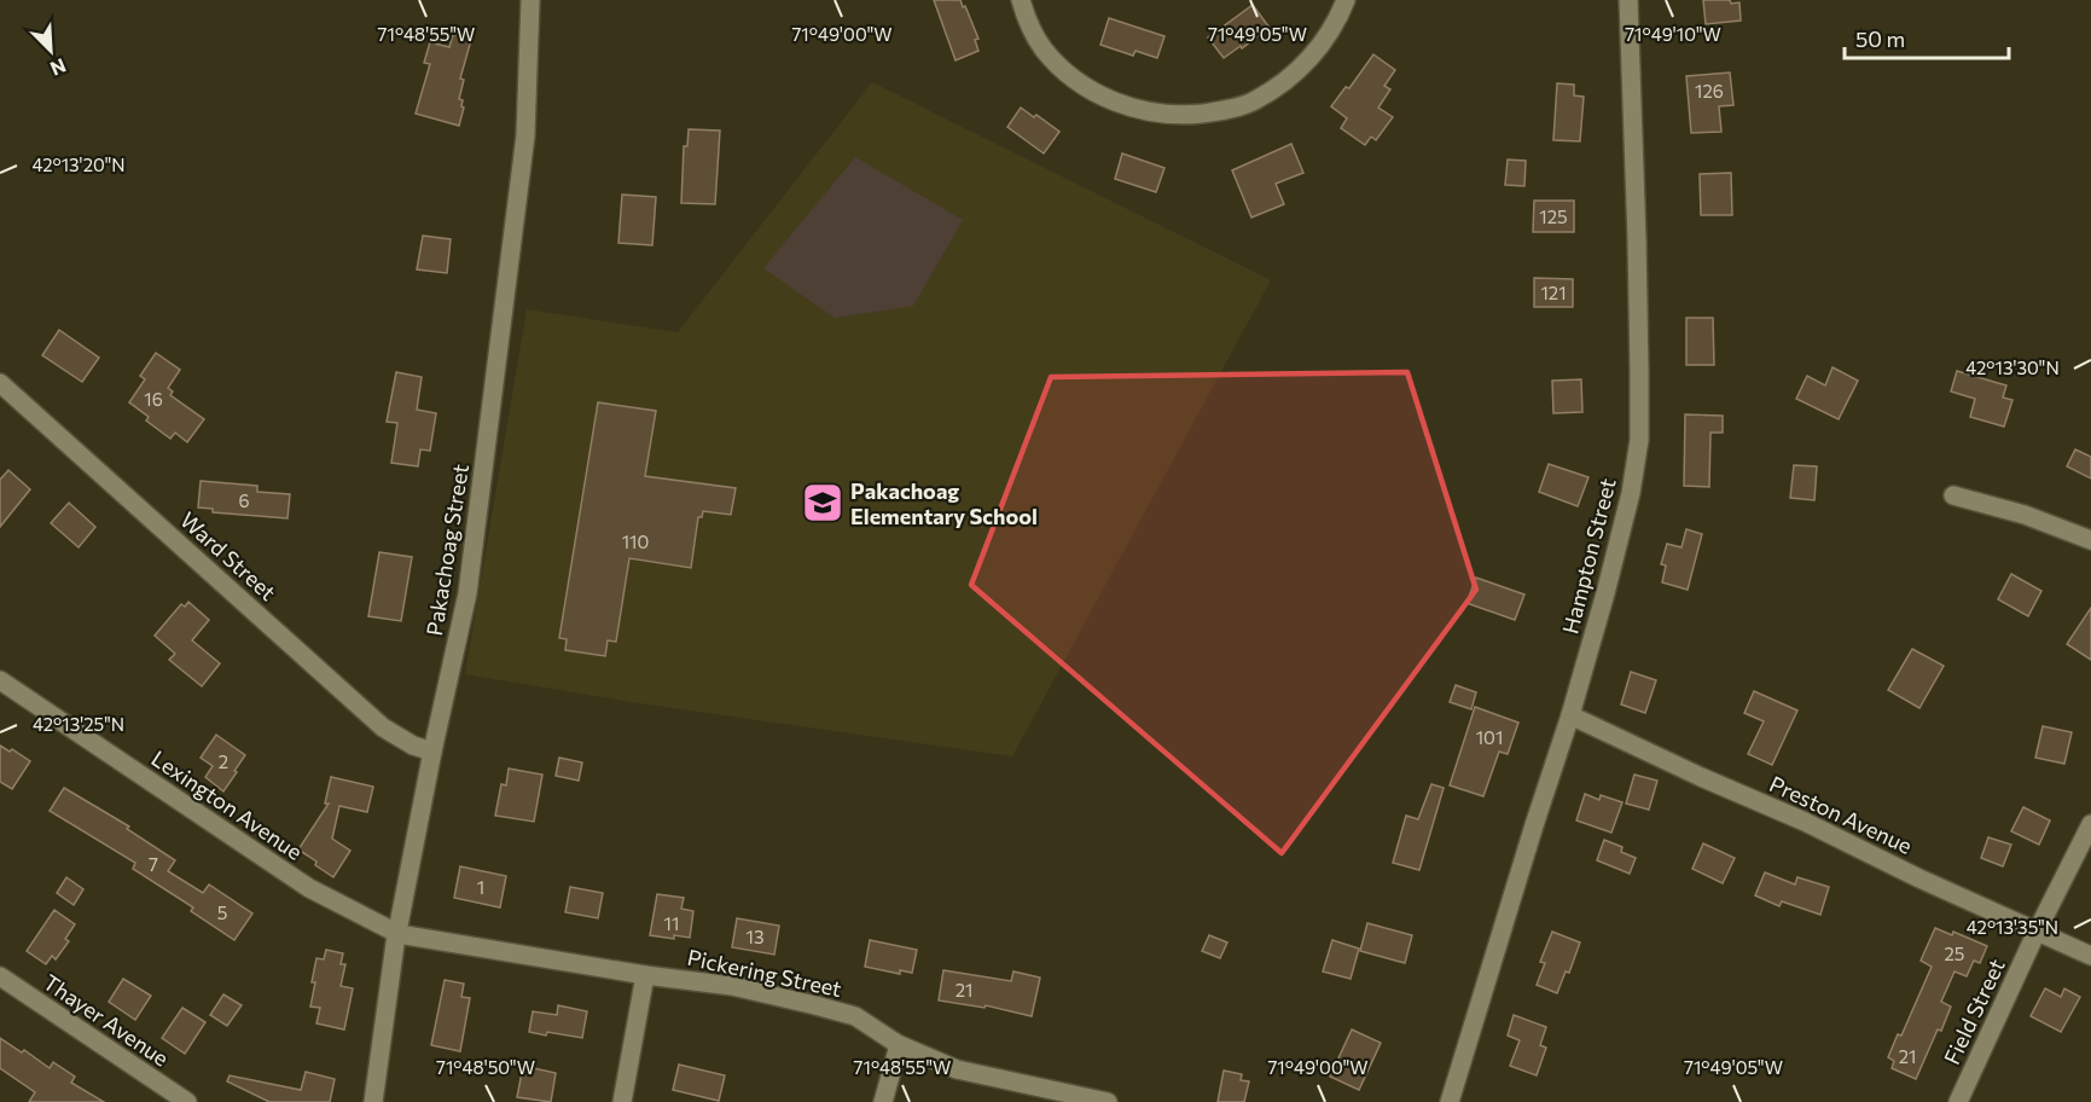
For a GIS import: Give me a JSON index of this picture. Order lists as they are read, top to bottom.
{
  "streets": {
    "street": [
      "Pakachoag Street",
      "Ward Street",
      "Hampton Street",
      "Lexington Avenue",
      "Preston Avenue",
      "Pickering Street",
      "Field Street",
      "Thayer Avenue"
    ]
  },
  "crossings": [
    ["Pakachoag Street", "Ward Street"],
    ["Pakachoag Street", "Lexington Avenue"],
    ["Pakachoag Street", "Pickering Street"],
    ["Hampton Street", "Preston Avenue"],
    ["Lexington Avenue", "Pickering Street"],
    ["Preston Avenue", "Field Street"]
  ],
  "places": {
    "school or university": ["Pakachoag Elementary School"]
  },
  "house_numbers": [
    "126",
    "125",
    "121",
    "16",
    "6",
    "110",
    "101",
    "2",
    "7",
    "1",
    "5",
    "11",
    "13",
    "25",
    "21",
    "21"
  ],
  "scale_bar": "50 m",
  "north": "bottom right",
  "coordinates": [
    "71°48'55\"W",
    "71°49'00\"W",
    "71°49'05\"W",
    "71°49'10\"W",
    "42°13'20\"N",
    "42°13'30\"N",
    "42°13'25\"N",
    "42°13'35\"N",
    "71°48'50\"W"
  ]
}
